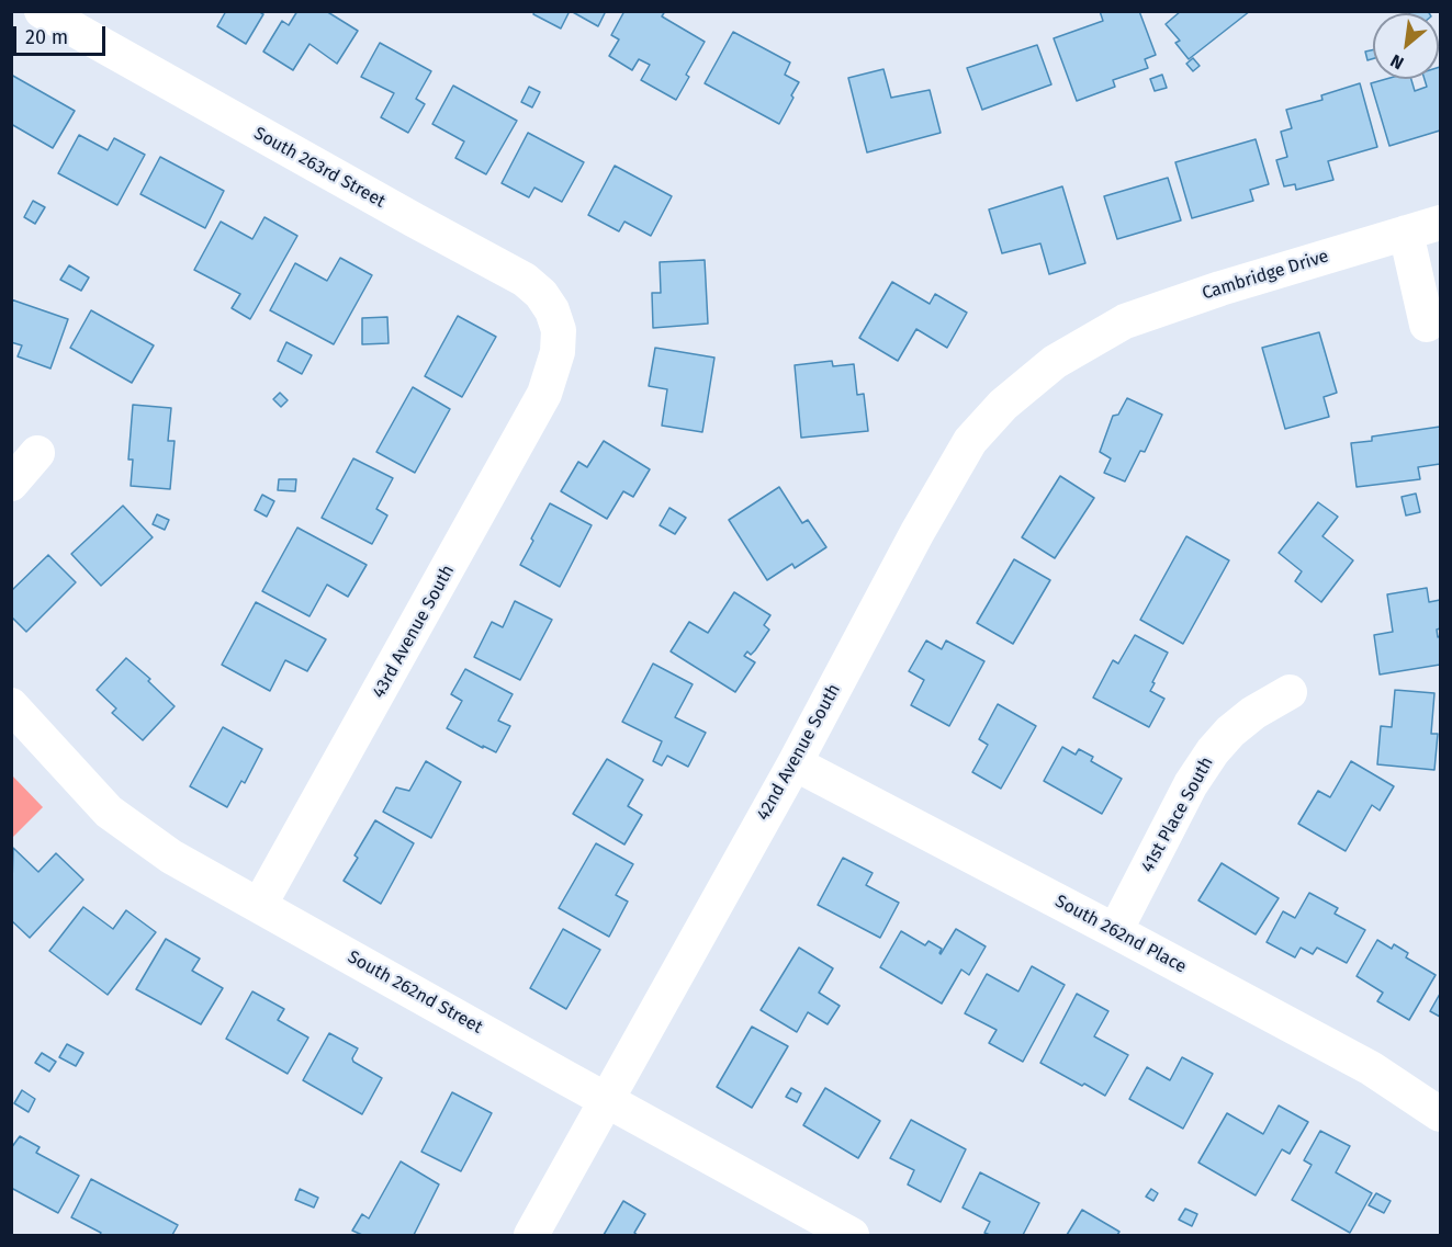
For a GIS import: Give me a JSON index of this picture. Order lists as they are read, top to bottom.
{
  "streets": {
    "street": [
      "South 263rd Street",
      "Cambridge Drive",
      "43rd Avenue South",
      "42nd Avenue South",
      "41st Place South",
      "South 262nd Place",
      "South 262nd Street"
    ]
  },
  "crossings": [
    ["South 263rd Street", "43rd Avenue South"],
    ["Cambridge Drive", "42nd Avenue South"],
    ["43rd Avenue South", "South 262nd Street"],
    ["42nd Avenue South", "South 262nd Place"],
    ["42nd Avenue South", "South 262nd Street"],
    ["41st Place South", "South 262nd Place"]
  ],
  "scale_bar": "20 m",
  "north": "bottom left"
}
